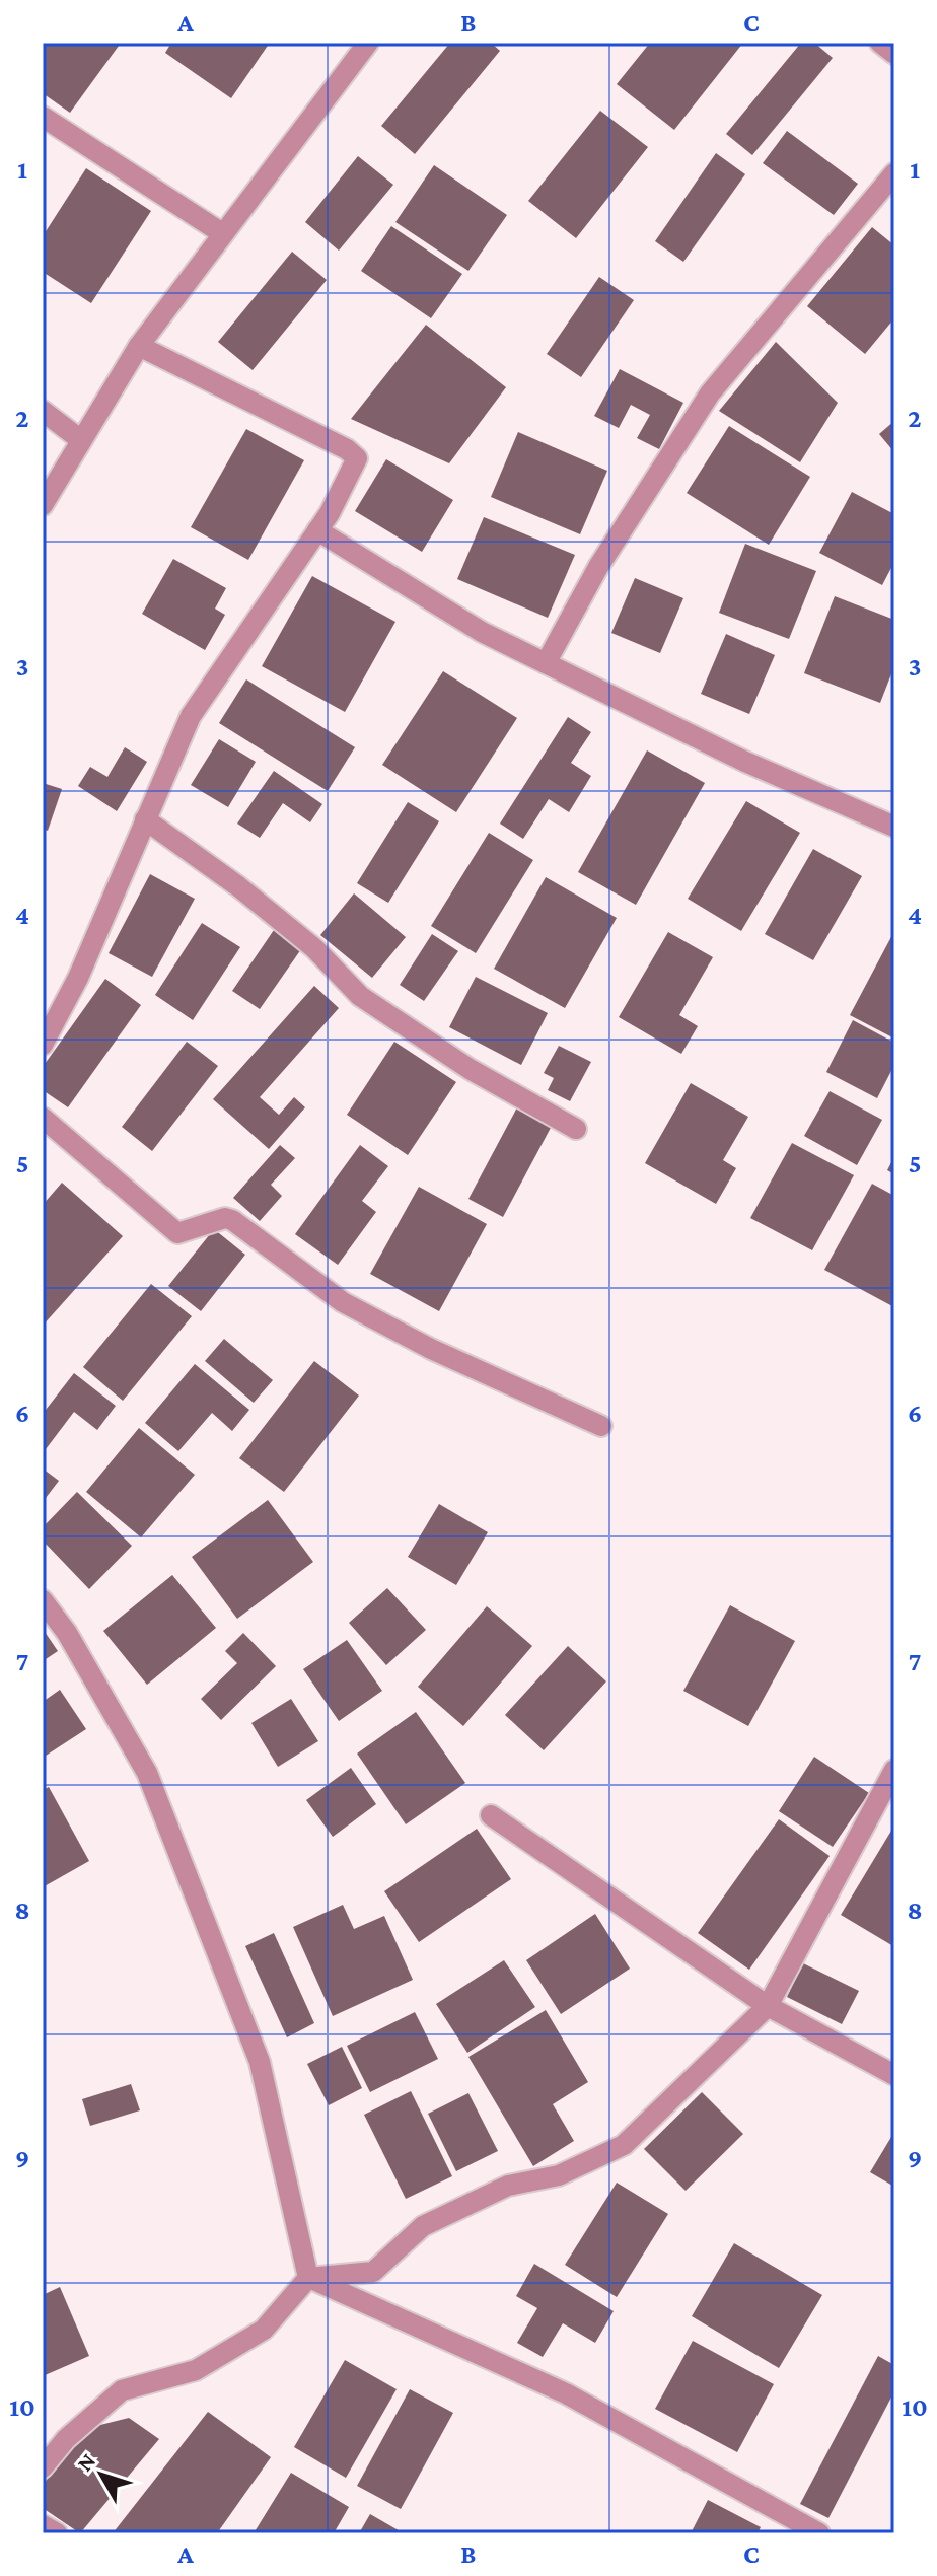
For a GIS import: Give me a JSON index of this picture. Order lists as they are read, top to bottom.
{
  "north": "top left",
  "grid": {
    "columns": ["A", "B", "C"],
    "rows": [
      "1",
      "2",
      "3",
      "4",
      "5",
      "6",
      "7",
      "8",
      "9",
      "10"
    ]
  }
}
